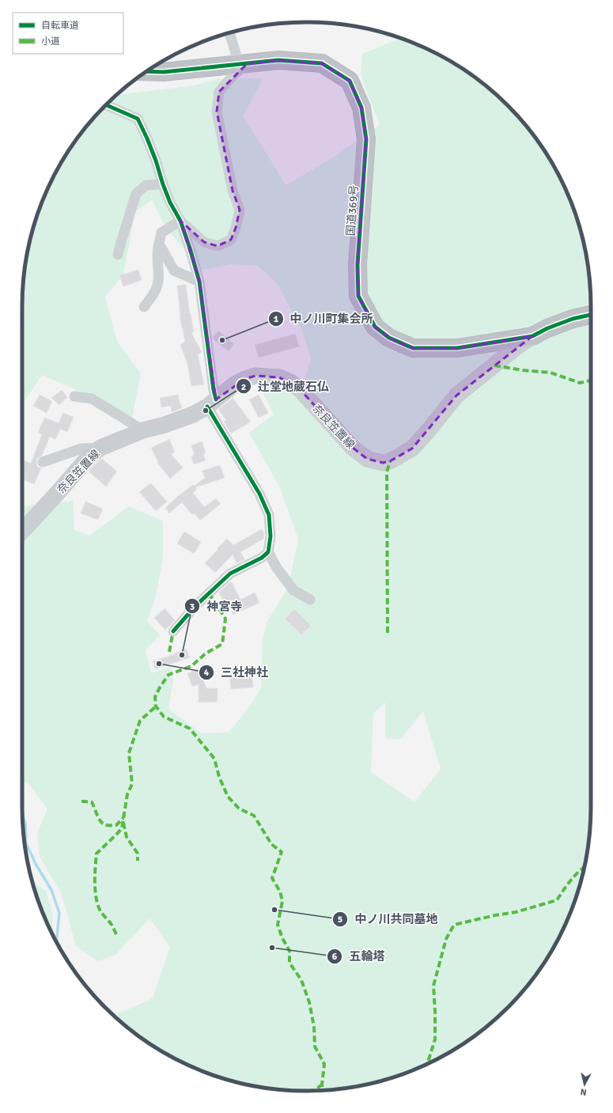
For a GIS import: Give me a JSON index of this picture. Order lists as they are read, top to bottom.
{
  "streets": {
    "highway": ["国道369号"],
    "main road": ["奈良笠置線"]
  },
  "crossings": [
    ["国道369号", "奈良笠置線"]
  ],
  "places": [
    "中ノ川町集会所",
    "辻堂地蔵石仏",
    "神宮寺",
    "三社神社",
    "中ノ川共同墓地",
    "五輪塔"
  ],
  "legend": ["自転車道", "小道"],
  "north": "bottom"
}
